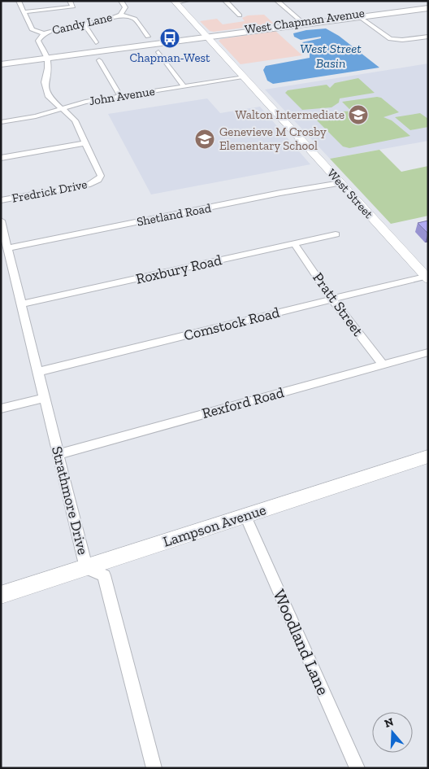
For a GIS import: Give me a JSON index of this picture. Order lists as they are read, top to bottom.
{
  "streets": {
    "main road": ["West Chapman Avenue", "West Street", "Lampson Avenue"],
    "street": [
      "Candy Lane",
      "John Avenue",
      "Fredrick Drive",
      "Shetland Road",
      "Roxbury Road",
      "Pratt Street",
      "Comstock Road",
      "Rexford Road",
      "Strathmore Drive",
      "Woodland Lane"
    ]
  },
  "crossings": [
    ["West Chapman Avenue", "West Street"],
    ["John Avenue", "West Street"],
    ["West Street", "Shetland Road"],
    ["West Street", "Comstock Road"],
    ["Shetland Road", "Strathmore Drive"],
    ["Roxbury Road", "Pratt Street"],
    ["Roxbury Road", "Strathmore Drive"],
    ["Pratt Street", "Comstock Road"],
    ["Pratt Street", "Rexford Road"],
    ["Comstock Road", "Strathmore Drive"],
    ["Rexford Road", "Strathmore Drive"],
    ["Strathmore Drive", "Lampson Avenue"],
    ["Lampson Avenue", "Woodland Lane"]
  ],
  "water": ["West Street Basin"],
  "places": {
    "bus stop": ["Chapman-West"],
    "school or university": ["Walton Intermediate", "Genevieve M Crosby Elementary School"]
  },
  "north": "top"
}
